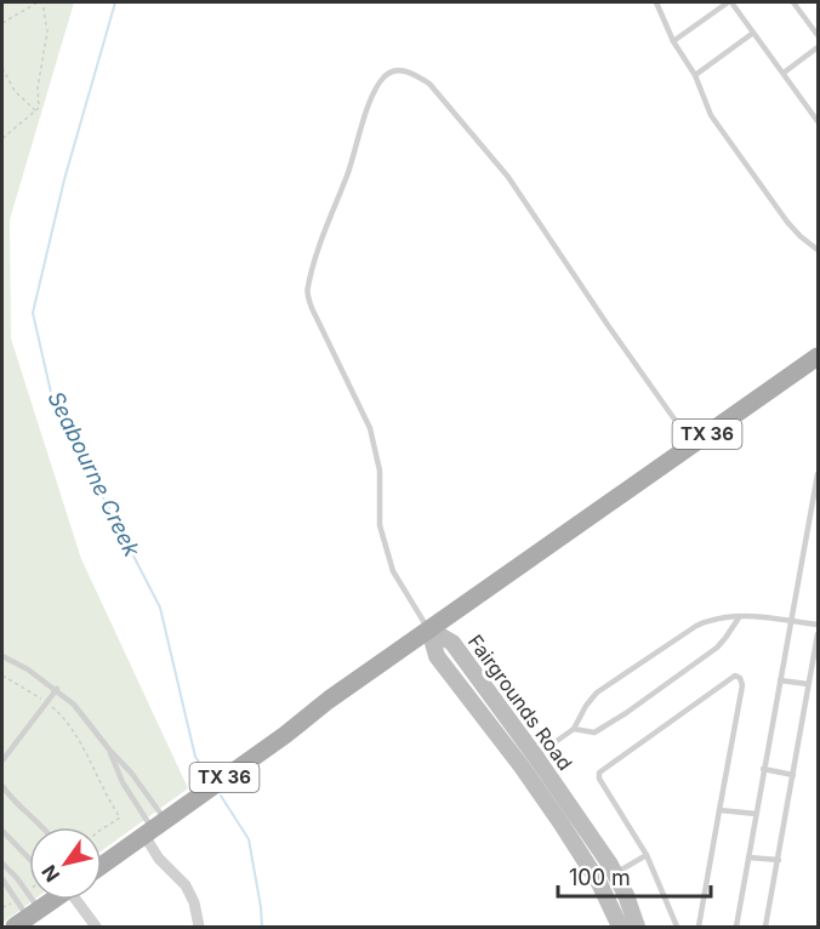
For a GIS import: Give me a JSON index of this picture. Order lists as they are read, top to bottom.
{
  "streets": {
    "main road": ["TX 36"],
    "street": ["Fairgrounds Road"]
  },
  "crossings": [
    ["TX 36", "Fairgrounds Road"]
  ],
  "water": ["Seabourne Creek"],
  "scale_bar": "100 m",
  "north": "bottom left"
}
